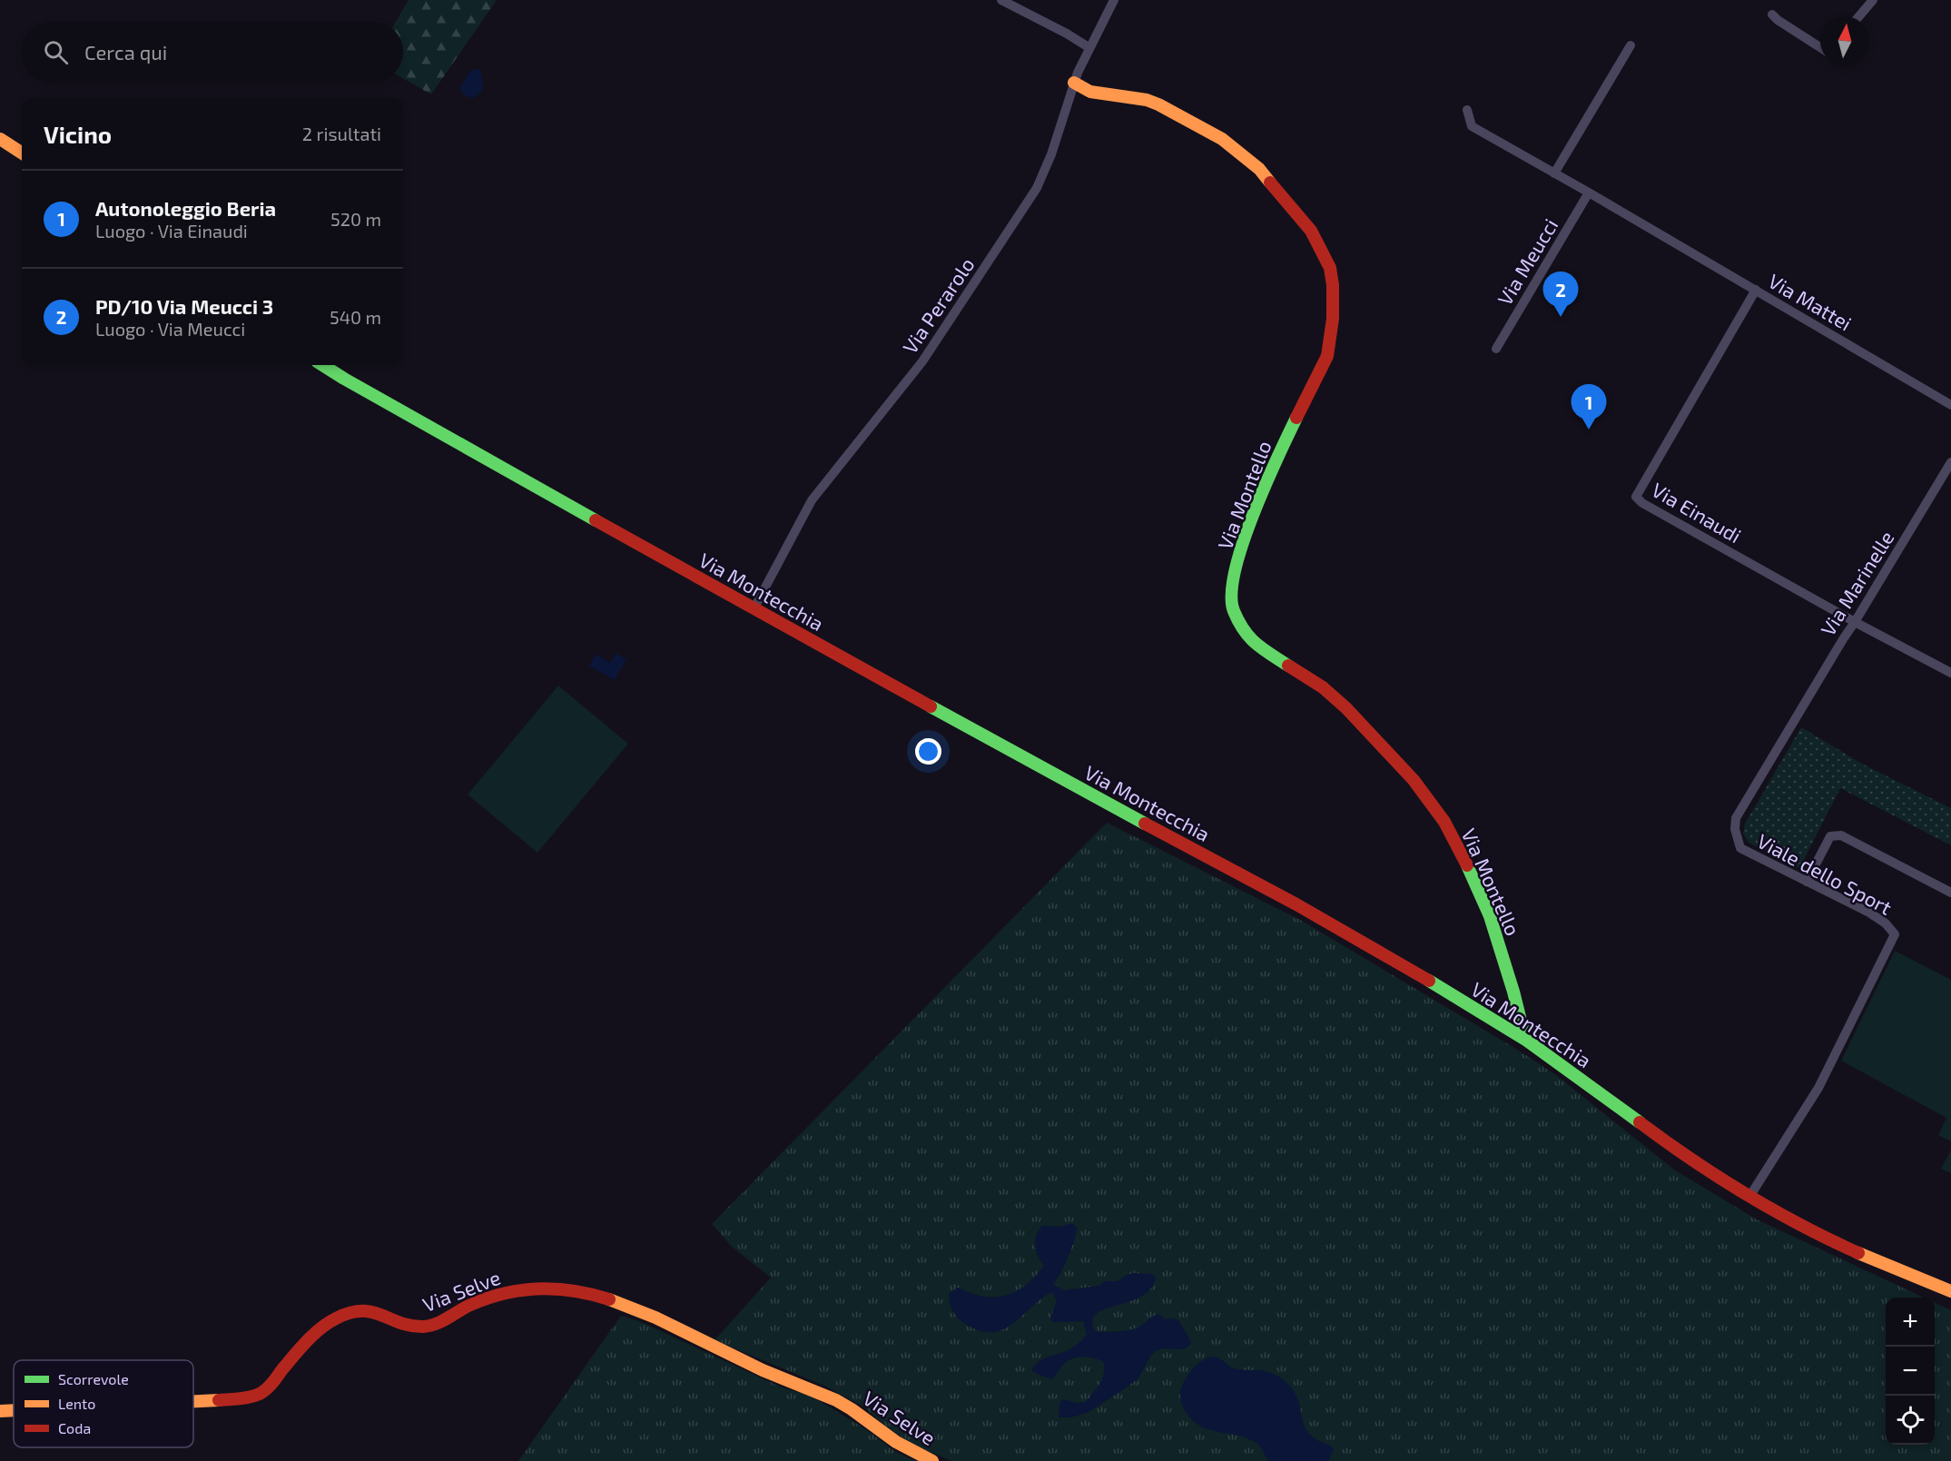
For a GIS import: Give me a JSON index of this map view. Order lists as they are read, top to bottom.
{
  "streets": {
    "street": [
      "Via Meucci",
      "Via Mattei",
      "Via Perarolo",
      "Via Montello",
      "Via Einaudi",
      "Via Marinelle",
      "Via Montecchia",
      "Viale dello Sport",
      "Via Selve"
    ]
  },
  "crossings": [
    ["Via Meucci", "Via Mattei"],
    ["Via Mattei", "Via Einaudi"],
    ["Via Perarolo", "Via Montello"],
    ["Via Perarolo", "Via Montecchia"],
    ["Via Montello", "Via Montecchia"],
    ["Via Einaudi", "Via Marinelle"],
    ["Via Marinelle", "Viale dello Sport"],
    ["Via Montecchia", "Viale dello Sport"]
  ],
  "legend": ["Scorrevole", "Lento", "Coda"],
  "north": "top",
  "page": {
    "search": "Cerca qui",
    "heading": ["Vicino", "2 risultati"],
    "list": [
      {
        "mark": "1",
        "name": "Autonoleggio Beria",
        "note": "Luogo · Via Einaudi",
        "value": "520 m"
      },
      {
        "mark": "2",
        "name": "PD/10 Via Meucci 3",
        "note": "Luogo · Via Meucci",
        "value": "540 m"
      }
    ],
    "pins": ["2", "1"],
    "map_buttons": ["+", "−"]
  }
}
